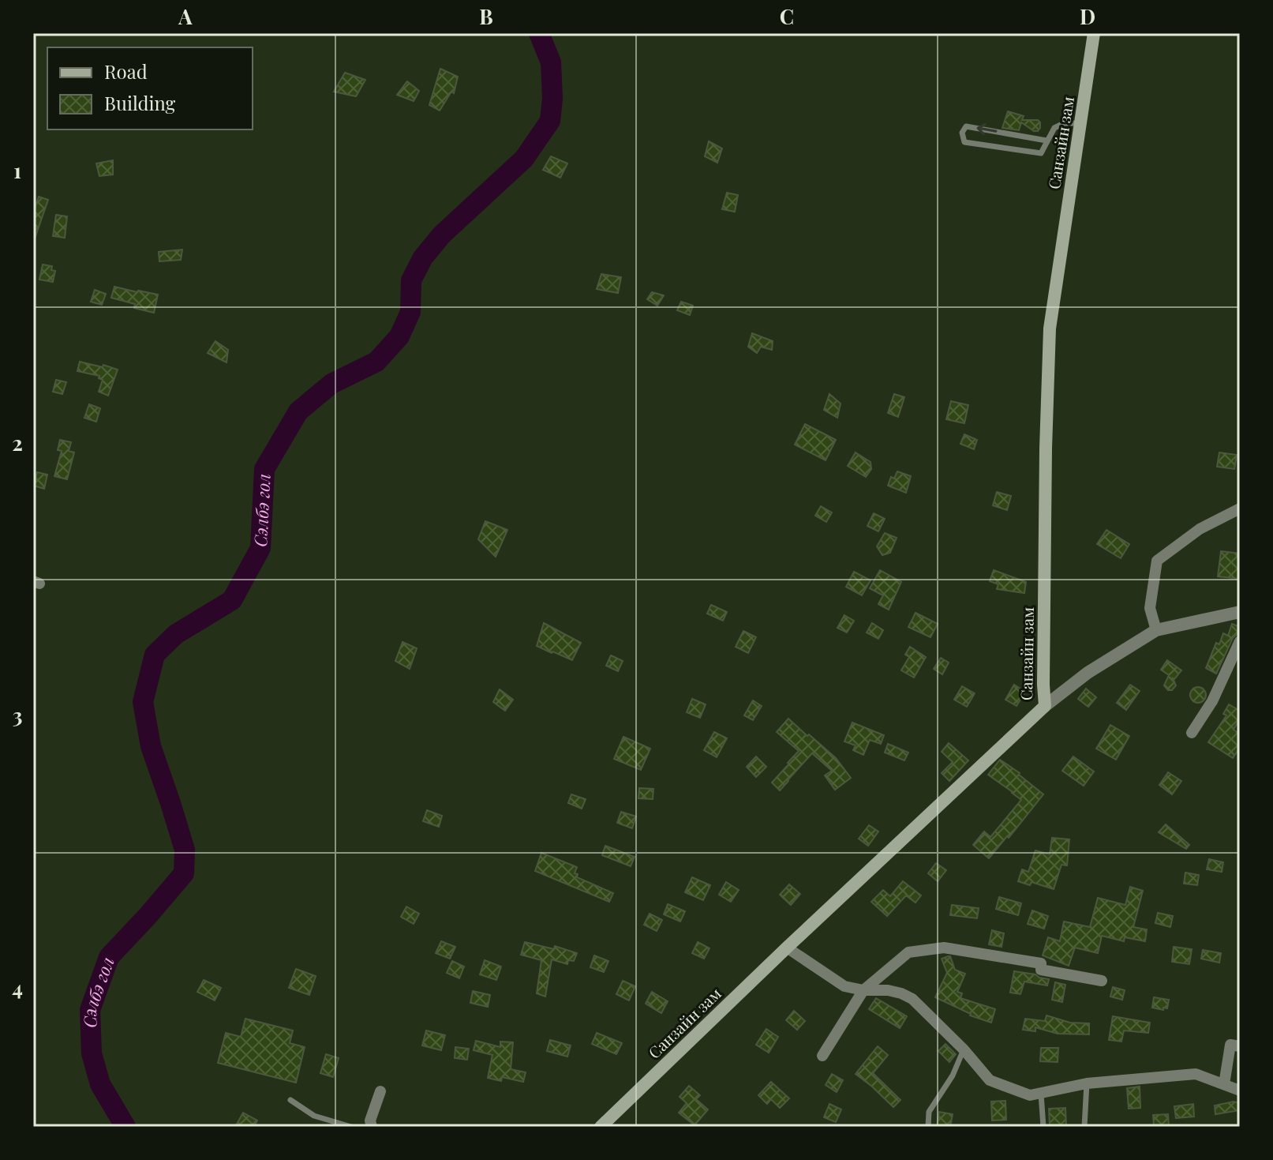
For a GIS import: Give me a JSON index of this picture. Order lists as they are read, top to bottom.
{
  "streets": {
    "main road": ["Санзайн зам"]
  },
  "water": ["Сэлбэ гол"],
  "legend": ["Road", "Building"],
  "grid": {
    "columns": [
      "A",
      "B",
      "C",
      "D"
    ],
    "rows": [
      "1",
      "2",
      "3",
      "4"
    ]
  }
}
